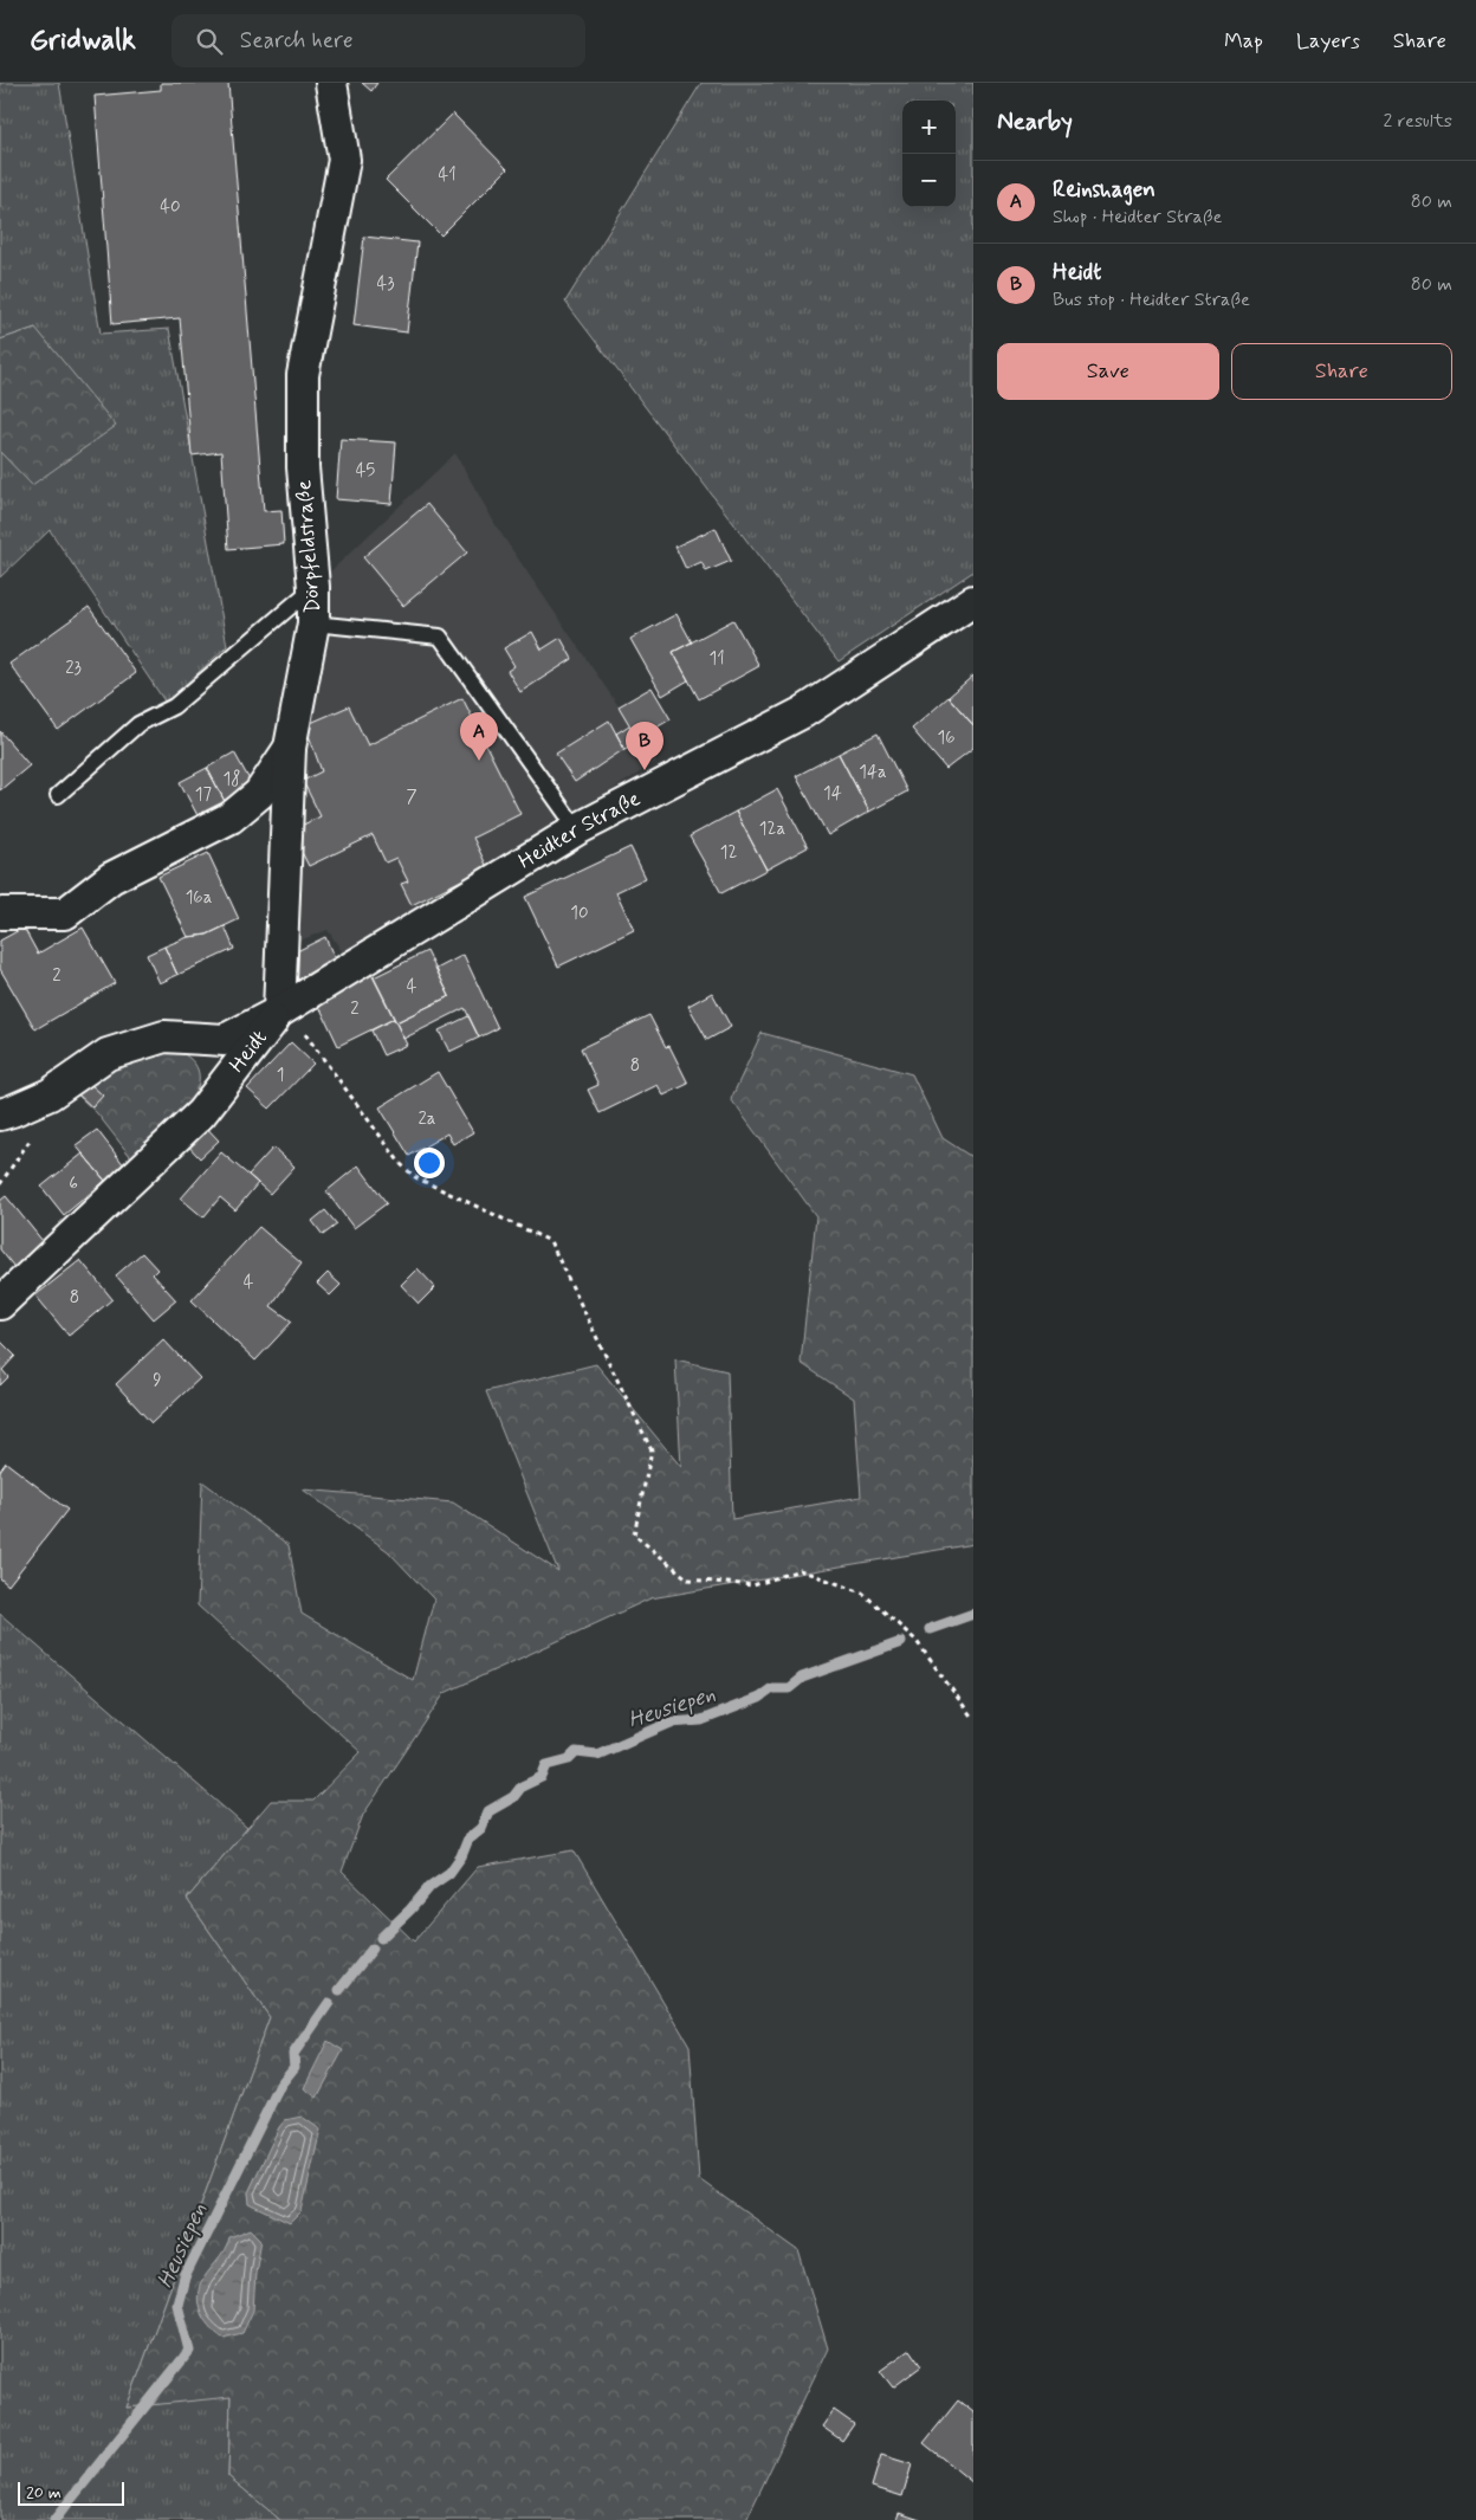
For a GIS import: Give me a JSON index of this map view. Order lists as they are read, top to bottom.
{
  "streets": {
    "street": ["Dörpfeldstraße", "Heidter Straße", "Heidt"]
  },
  "crossings": [
    ["Dörpfeldstraße", "Heidter Straße"],
    ["Dörpfeldstraße", "Heidt"],
    ["Heidter Straße", "Heidt"]
  ],
  "water": ["Heusiepen"],
  "house_numbers": [
    "41",
    "40",
    "43",
    "45",
    "11",
    "23",
    "16",
    "14a",
    "18",
    "14",
    "17",
    "7",
    "12a",
    "12",
    "16a",
    "10",
    "2",
    "4",
    "2",
    "8",
    "1",
    "2a",
    "6",
    "4",
    "8",
    "9"
  ],
  "scale_bar": "20 m",
  "page": {
    "header": "Gridwalk",
    "search": "Search here",
    "nav": ["Map", "Layers", "Share"],
    "heading": ["Nearby", "2 results"],
    "map_buttons": ["+", "−"],
    "list": [
      {
        "mark": "A",
        "name": "Reinshagen",
        "note": "Shop · Heidter Straße",
        "value": "80 m"
      },
      {
        "mark": "B",
        "name": "Heidt",
        "note": "Bus stop · Heidter Straße",
        "value": "80 m"
      }
    ],
    "buttons": ["Save", "Share"],
    "pins": ["A", "B"],
    "scale": "20 m"
  }
}
